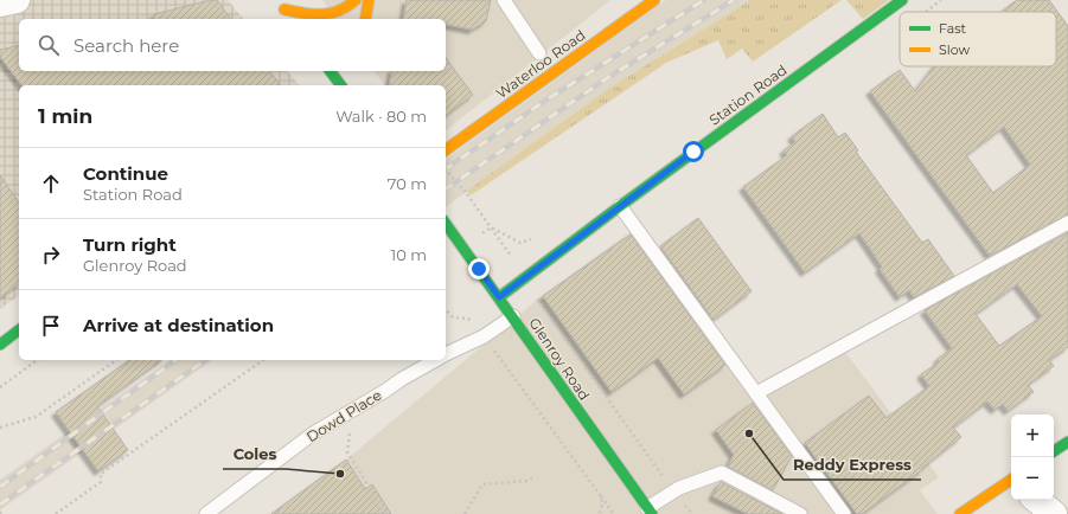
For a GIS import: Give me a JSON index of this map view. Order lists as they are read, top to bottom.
{
  "streets": {
    "street": ["Waterloo Road", "Station Road", "Glenroy Road"],
    "lane": ["Dowd Place"]
  },
  "crossings": [
    ["Station Road", "Glenroy Road"]
  ],
  "places": ["Reddy Express", "Coles"],
  "legend": ["Fast", "Slow"],
  "page": {
    "search": "Search here",
    "heading": ["1 min", "Walk · 80 m"],
    "list": [
      ["Continue", "Station Road", "70 m"],
      ["Turn right", "Glenroy Road", "10 m"],
      "Arrive at destination"
    ],
    "map_buttons": ["+", "−"]
  }
}
